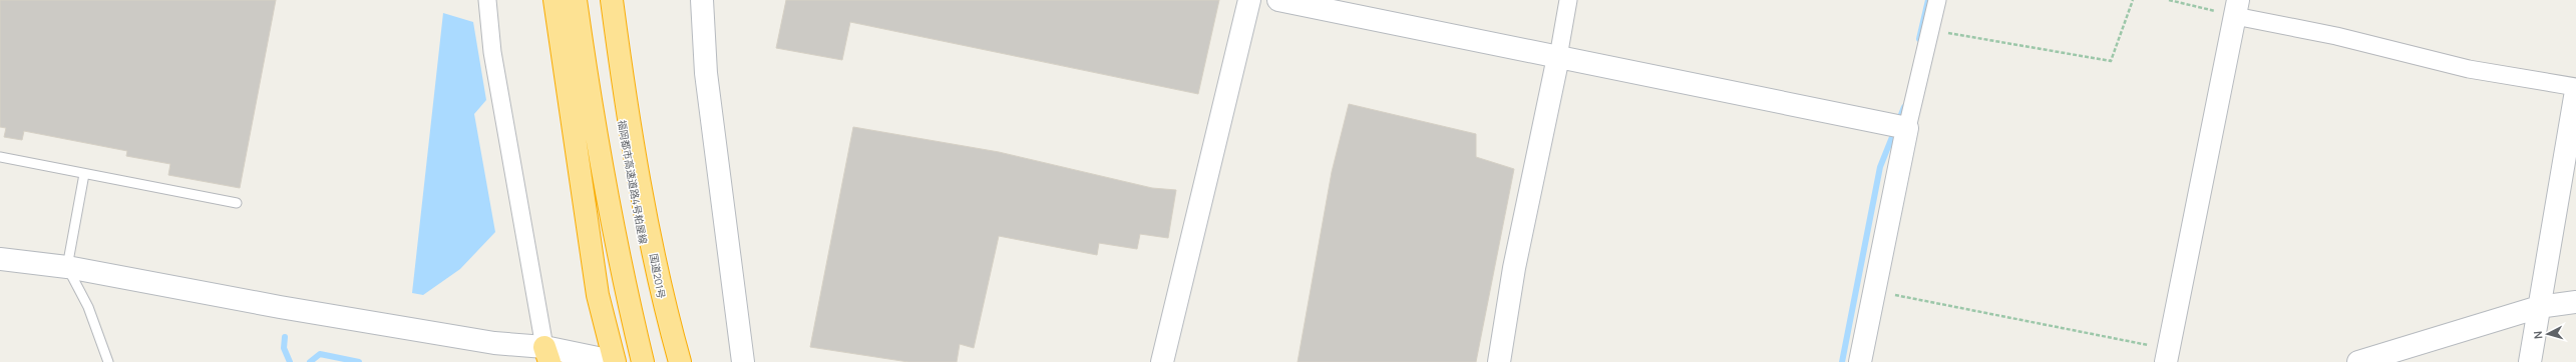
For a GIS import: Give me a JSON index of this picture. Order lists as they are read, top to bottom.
{
  "streets": {
    "highway": ["福岡都市高速道路4号粕屋線", "国道201号"]
  },
  "north": "left"
}
